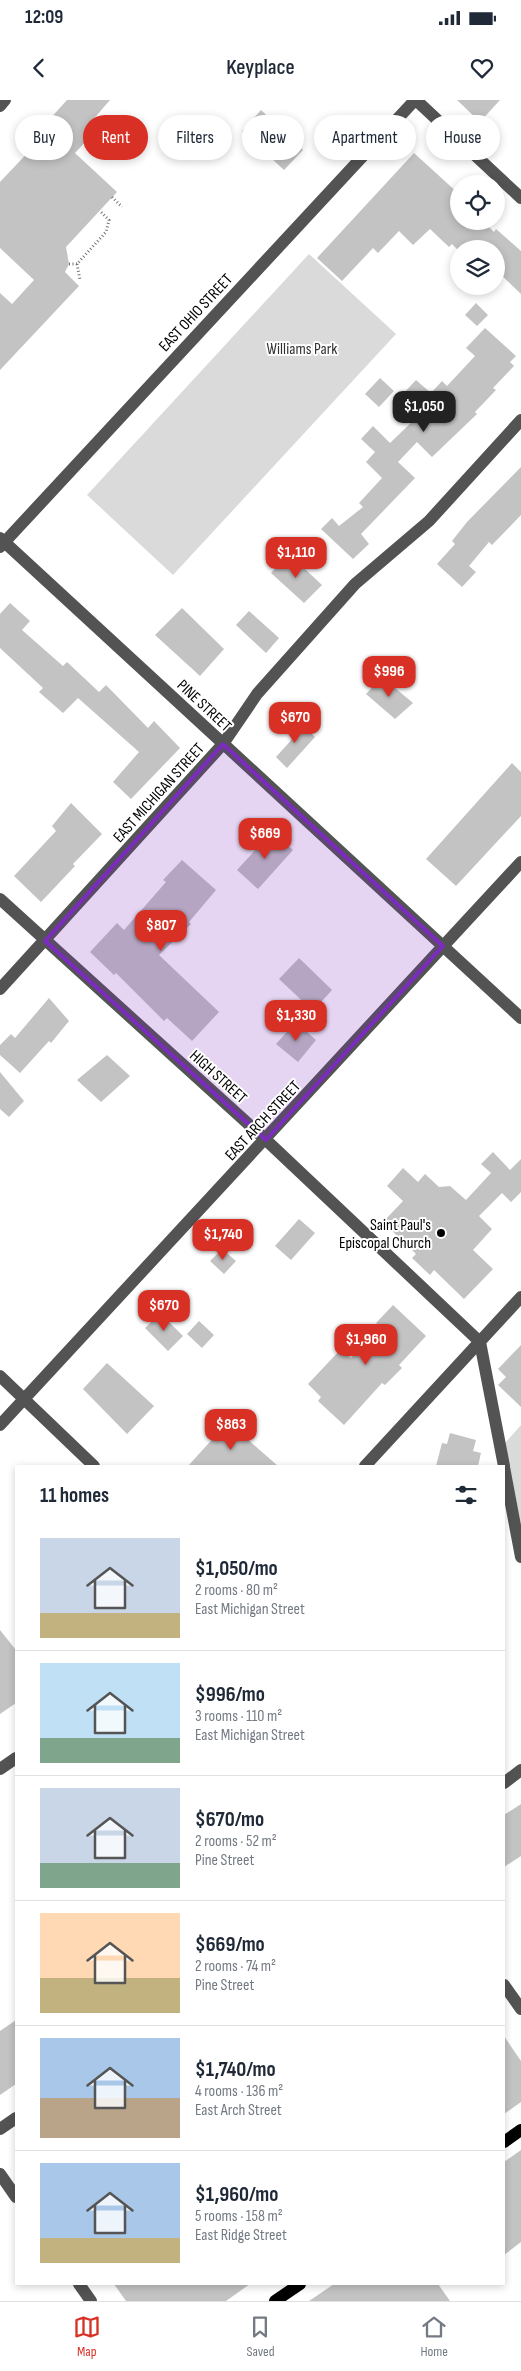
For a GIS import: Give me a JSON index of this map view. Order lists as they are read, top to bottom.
{
  "streets": {
    "street": [
      "EAST OHIO STREET",
      "PINE STREET",
      "EAST MICHIGAN STREET",
      "HIGH STREET",
      "EAST ARCH STREET"
    ]
  },
  "crossings": [
    ["EAST OHIO STREET", "PINE STREET"],
    ["PINE STREET", "EAST MICHIGAN STREET"],
    ["PINE STREET", "EAST ARCH STREET"],
    ["EAST MICHIGAN STREET", "HIGH STREET"],
    ["HIGH STREET", "EAST ARCH STREET"]
  ],
  "parks": ["Williams Park"],
  "places": ["Saint Paul's Episcopal Church"],
  "page": {
    "status": "12:09",
    "header": "Keyplace",
    "chip": [
      "Buy",
      "Rent",
      "Filters",
      "New",
      "Apartment",
      "House"
    ],
    "price": [
      "$1,050",
      "$1,110",
      "$996",
      "$670",
      "$669",
      "$807",
      "$1,330",
      "$1,740",
      "$670",
      "$1,960",
      "$863"
    ],
    "heading": "11 homes",
    "list": [
      {
        "name": "$1,050/mo",
        "note": "2 rooms · 80 m² · East Michigan Street"
      },
      {
        "name": "$996/mo",
        "note": "3 rooms · 110 m² · East Michigan Street"
      },
      {
        "name": "$670/mo",
        "note": "2 rooms · 52 m² · Pine Street"
      },
      {
        "name": "$669/mo",
        "note": "2 rooms · 74 m² · Pine Street"
      },
      {
        "name": "$1,740/mo",
        "note": "4 rooms · 136 m² · East Arch Street"
      },
      {
        "name": "$1,960/mo",
        "note": "5 rooms · 158 m² · East Ridge Street"
      }
    ],
    "tabs": ["Map", "Saved", "Home"]
  }
}
